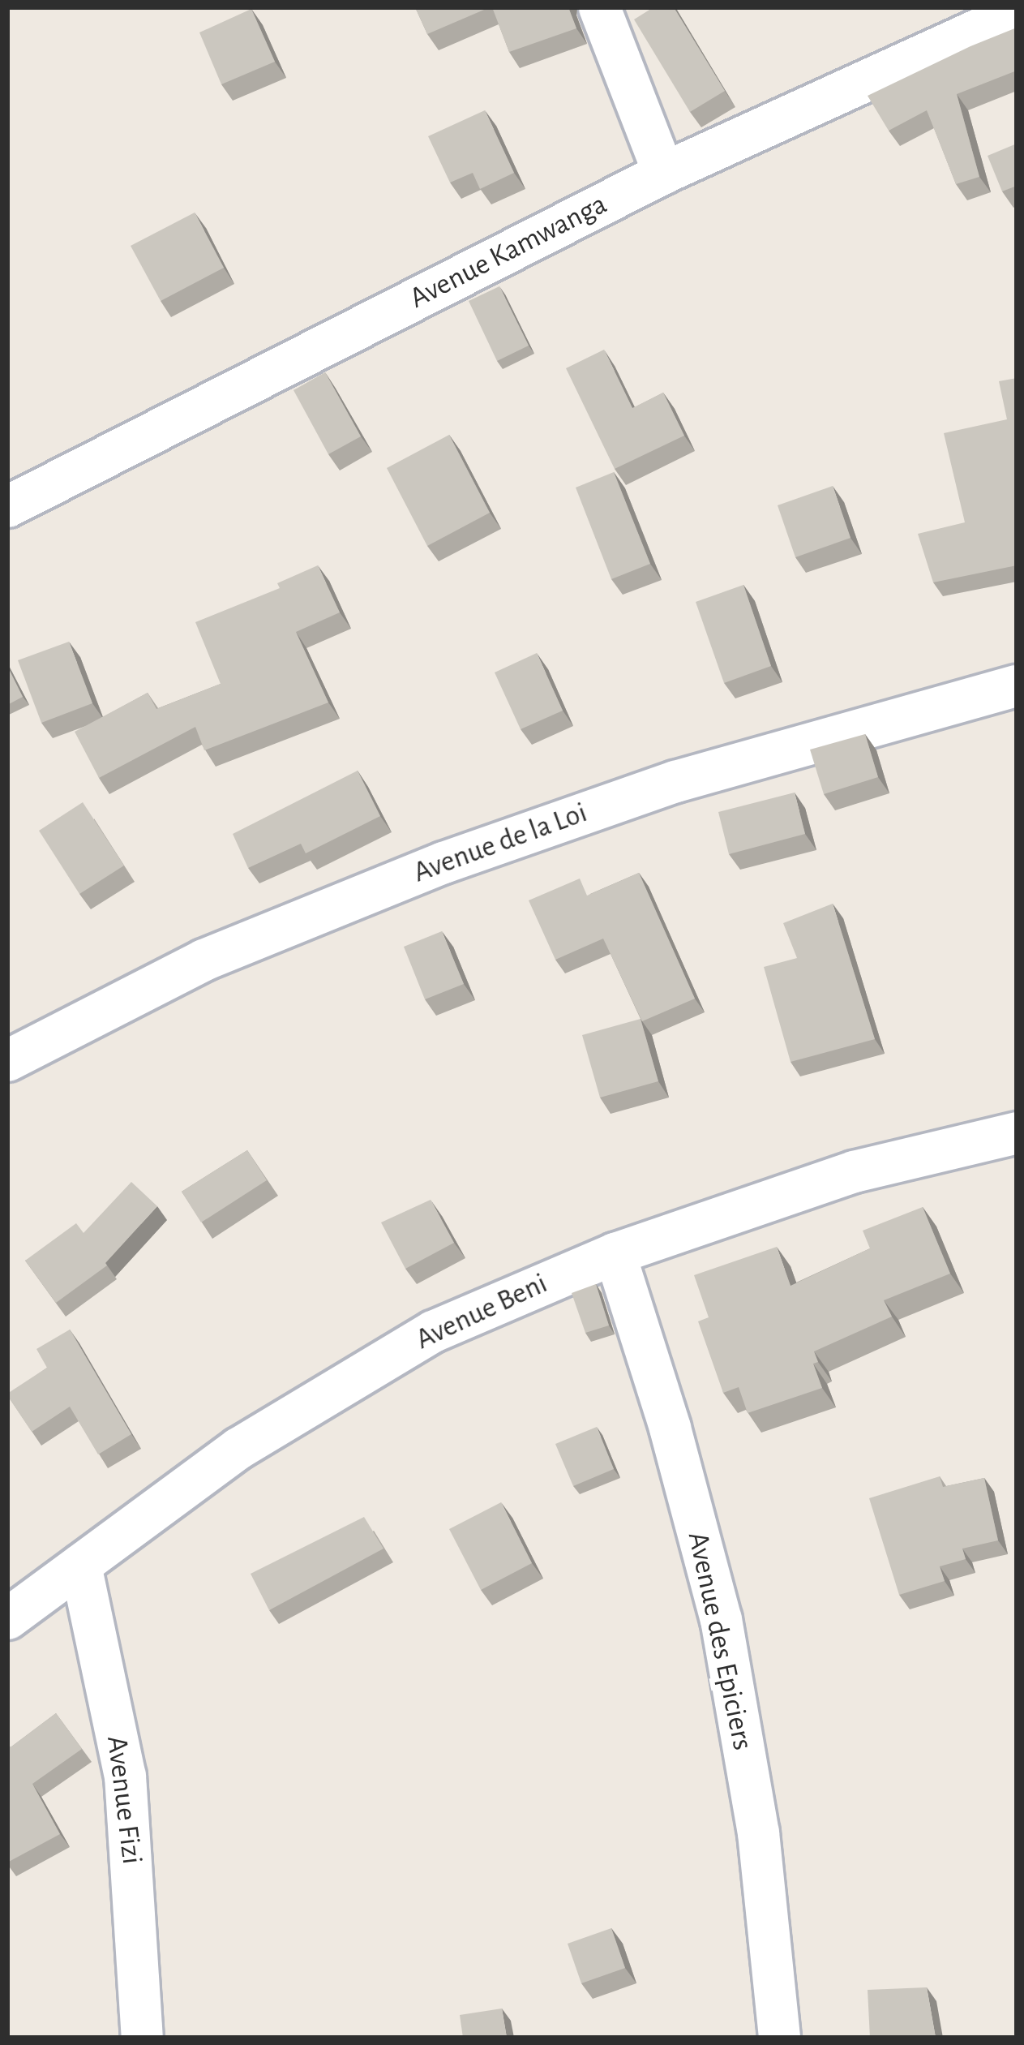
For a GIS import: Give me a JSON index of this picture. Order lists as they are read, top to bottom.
{
  "streets": {
    "street": [
      "Avenue Kamwanga",
      "Avenue de la Loi",
      "Avenue Beni",
      "Avenue des Epiciers",
      "Avenue Fizi"
    ]
  },
  "crossings": [
    ["Avenue Beni", "Avenue des Epiciers"],
    ["Avenue Beni", "Avenue Fizi"]
  ]
}
